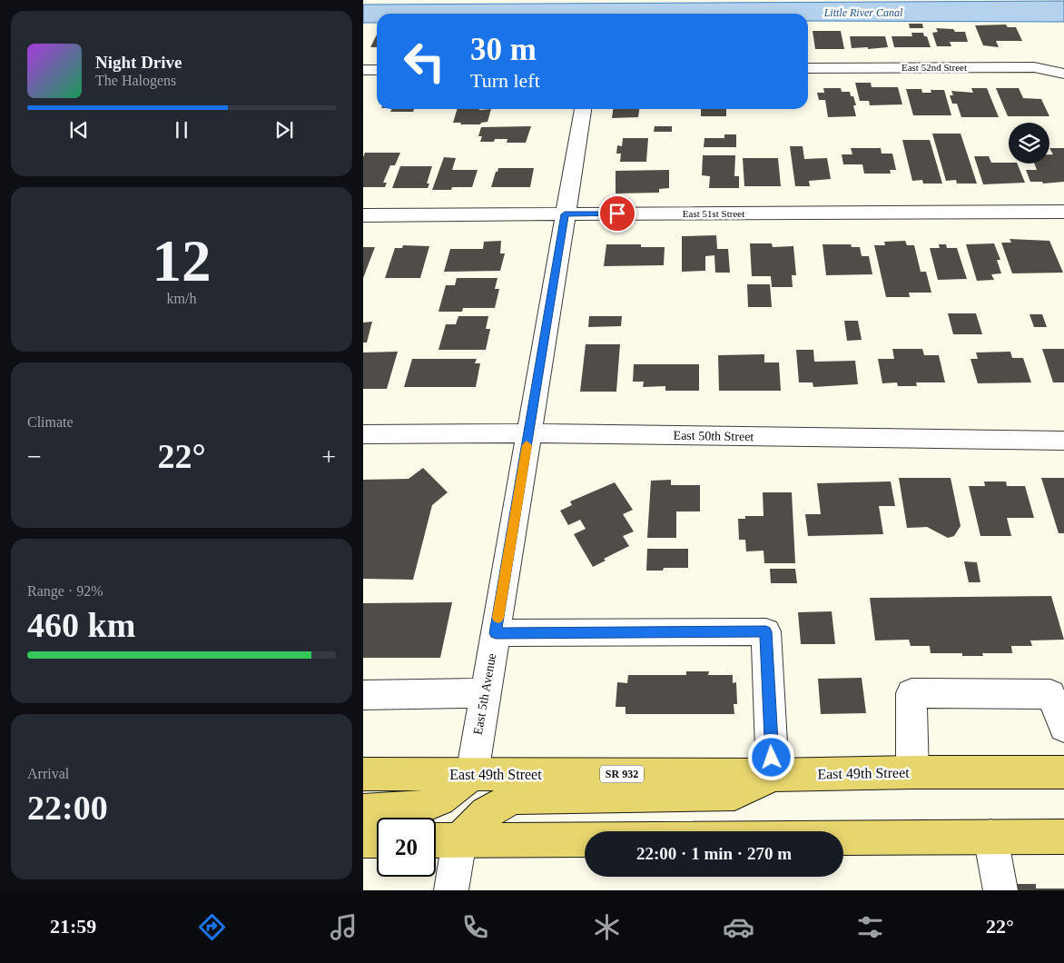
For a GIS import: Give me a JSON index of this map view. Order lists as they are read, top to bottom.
{
  "streets": {
    "main road": ["East 49th Street", "SR 932"],
    "street": [
      "East 52nd Street",
      "East 51st Street",
      "East 50th Street",
      "East 5th Avenue"
    ]
  },
  "crossings": [
    ["East 51st Street", "East 5th Avenue"],
    ["East 50th Street", "East 5th Avenue"],
    ["East 5th Avenue", "East 49th Street"]
  ],
  "water": ["Little River Canal"],
  "page": {
    "turn": ["30 m", "Turn left"],
    "song": ["Night Drive", "The Halogens"],
    "tile": [
      ["12", "km/h"],
      "Climate",
      ["Range · 92%", "460 km"],
      ["Arrival", "22:00"]
    ],
    "heat": ["−", "22°", "+"],
    "limit": "20",
    "trip": "22:00 · 1 min · 270 m",
    "tabs": ["21:59", "22°"]
  }
}
